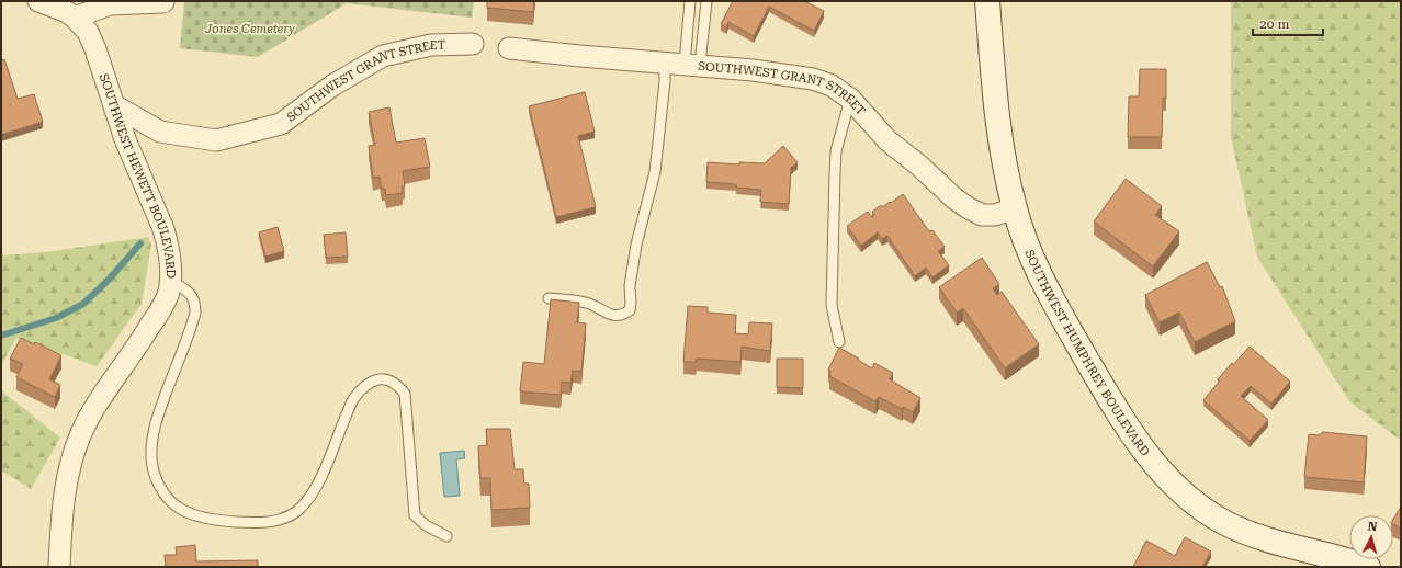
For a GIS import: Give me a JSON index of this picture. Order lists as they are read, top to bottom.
{
  "streets": {
    "main road": ["SOUTHWEST HUMPHREY BOULEVARD"],
    "street": ["SOUTHWEST GRANT STREET", "SOUTHWEST HEWETT BOULEVARD"]
  },
  "crossings": [
    ["SOUTHWEST GRANT STREET", "SOUTHWEST HEWETT BOULEVARD"],
    ["SOUTHWEST GRANT STREET", "SOUTHWEST HUMPHREY BOULEVARD"]
  ],
  "parks": ["Jones Cemetery"],
  "scale_bar": "20 m",
  "north": "top"
}
